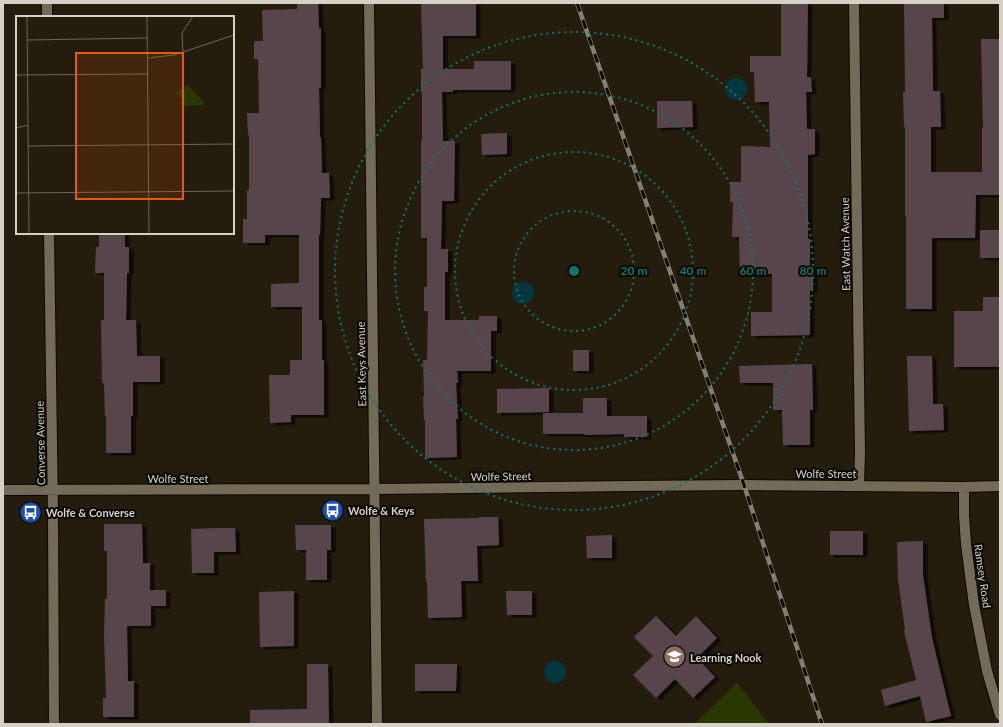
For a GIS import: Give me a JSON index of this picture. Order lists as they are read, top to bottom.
{
  "streets": {
    "street": [
      "East Watch Avenue",
      "East Keys Avenue",
      "Converse Avenue",
      "Wolfe Street",
      "Ramsey Road"
    ]
  },
  "crossings": [
    ["East Watch Avenue", "Wolfe Street"],
    ["East Keys Avenue", "Wolfe Street"],
    ["Converse Avenue", "Wolfe Street"],
    ["Wolfe Street", "Ramsey Road"]
  ],
  "places": {
    "bus stop": ["Wolfe & Keys", "Wolfe & Converse"],
    "school or university": ["Learning Nook"]
  },
  "rings": [
    "20 m",
    "40 m",
    "60 m",
    "80 m"
  ]
}
